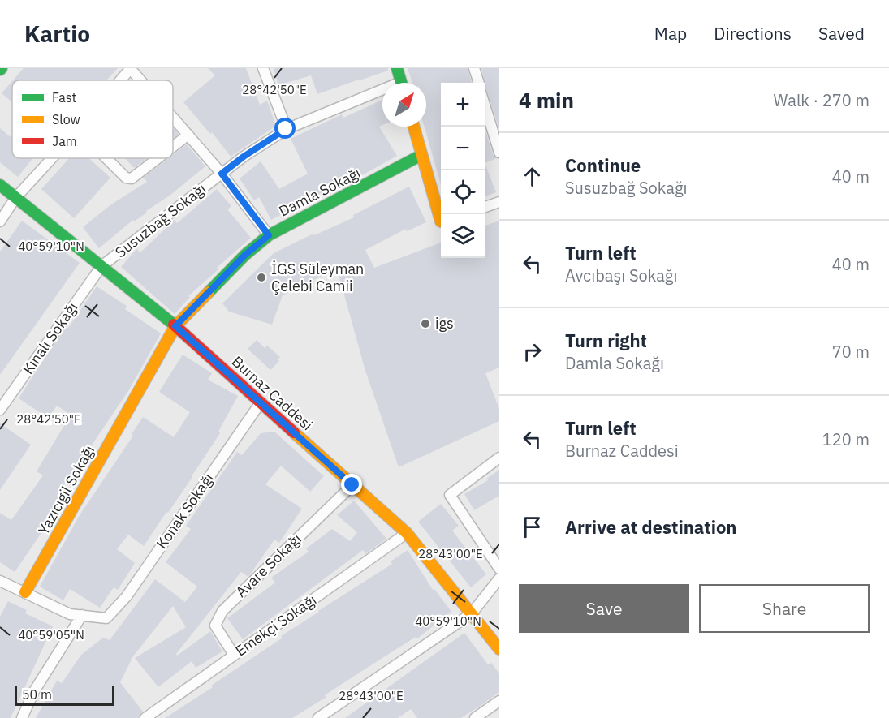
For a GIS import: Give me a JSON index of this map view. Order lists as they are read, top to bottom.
{
  "streets": {
    "main road": ["Damla Sokağı", "Burnaz Caddesi", "Yazıcıgil Sokağı"],
    "street": [
      "Susuzbağ Sokağı",
      "Kınalı Sokağı",
      "Konak Sokağı",
      "Avare Sokağı",
      "Emekçi Sokağı"
    ]
  },
  "crossings": [
    ["Damla Sokağı", "Burnaz Caddesi"],
    ["Damla Sokağı", "Yazıcıgil Sokağı"],
    ["Susuzbağ Sokağı", "Kınalı Sokağı"],
    ["Susuzbağ Sokağı", "Burnaz Caddesi"],
    ["Kınalı Sokağı", "Burnaz Caddesi"],
    ["Burnaz Caddesi", "Yazıcıgil Sokağı"],
    ["Burnaz Caddesi", "Konak Sokağı"],
    ["Burnaz Caddesi", "Avare Sokağı"],
    ["Burnaz Caddesi", "Emekçi Sokağı"],
    ["Avare Sokağı", "Emekçi Sokağı"]
  ],
  "places": ["İGS Süleyman Çelebi Camii", "igs"],
  "legend": ["Fast", "Slow", "Jam"],
  "scale_bar": "50 m",
  "north": "top right",
  "page": {
    "header": "Kartio",
    "nav": ["Map", "Directions", "Saved"],
    "heading": ["4 min", "Walk · 270 m"],
    "map_buttons": ["+", "−"],
    "list": [
      ["Continue", "Susuzbağ Sokağı", "40 m"],
      ["Turn left", "Avcıbaşı Sokağı", "40 m"],
      ["Turn right", "Damla Sokağı", "70 m"],
      ["Turn left", "Burnaz Caddesi", "120 m"],
      "Arrive at destination"
    ],
    "buttons": ["Save", "Share"],
    "scale": "50 m"
  },
  "coordinates": [
    "28°42'50\"E",
    "40°59'10\"N",
    "28°43'00\"E",
    "40°59'05\"N"
  ]
}
